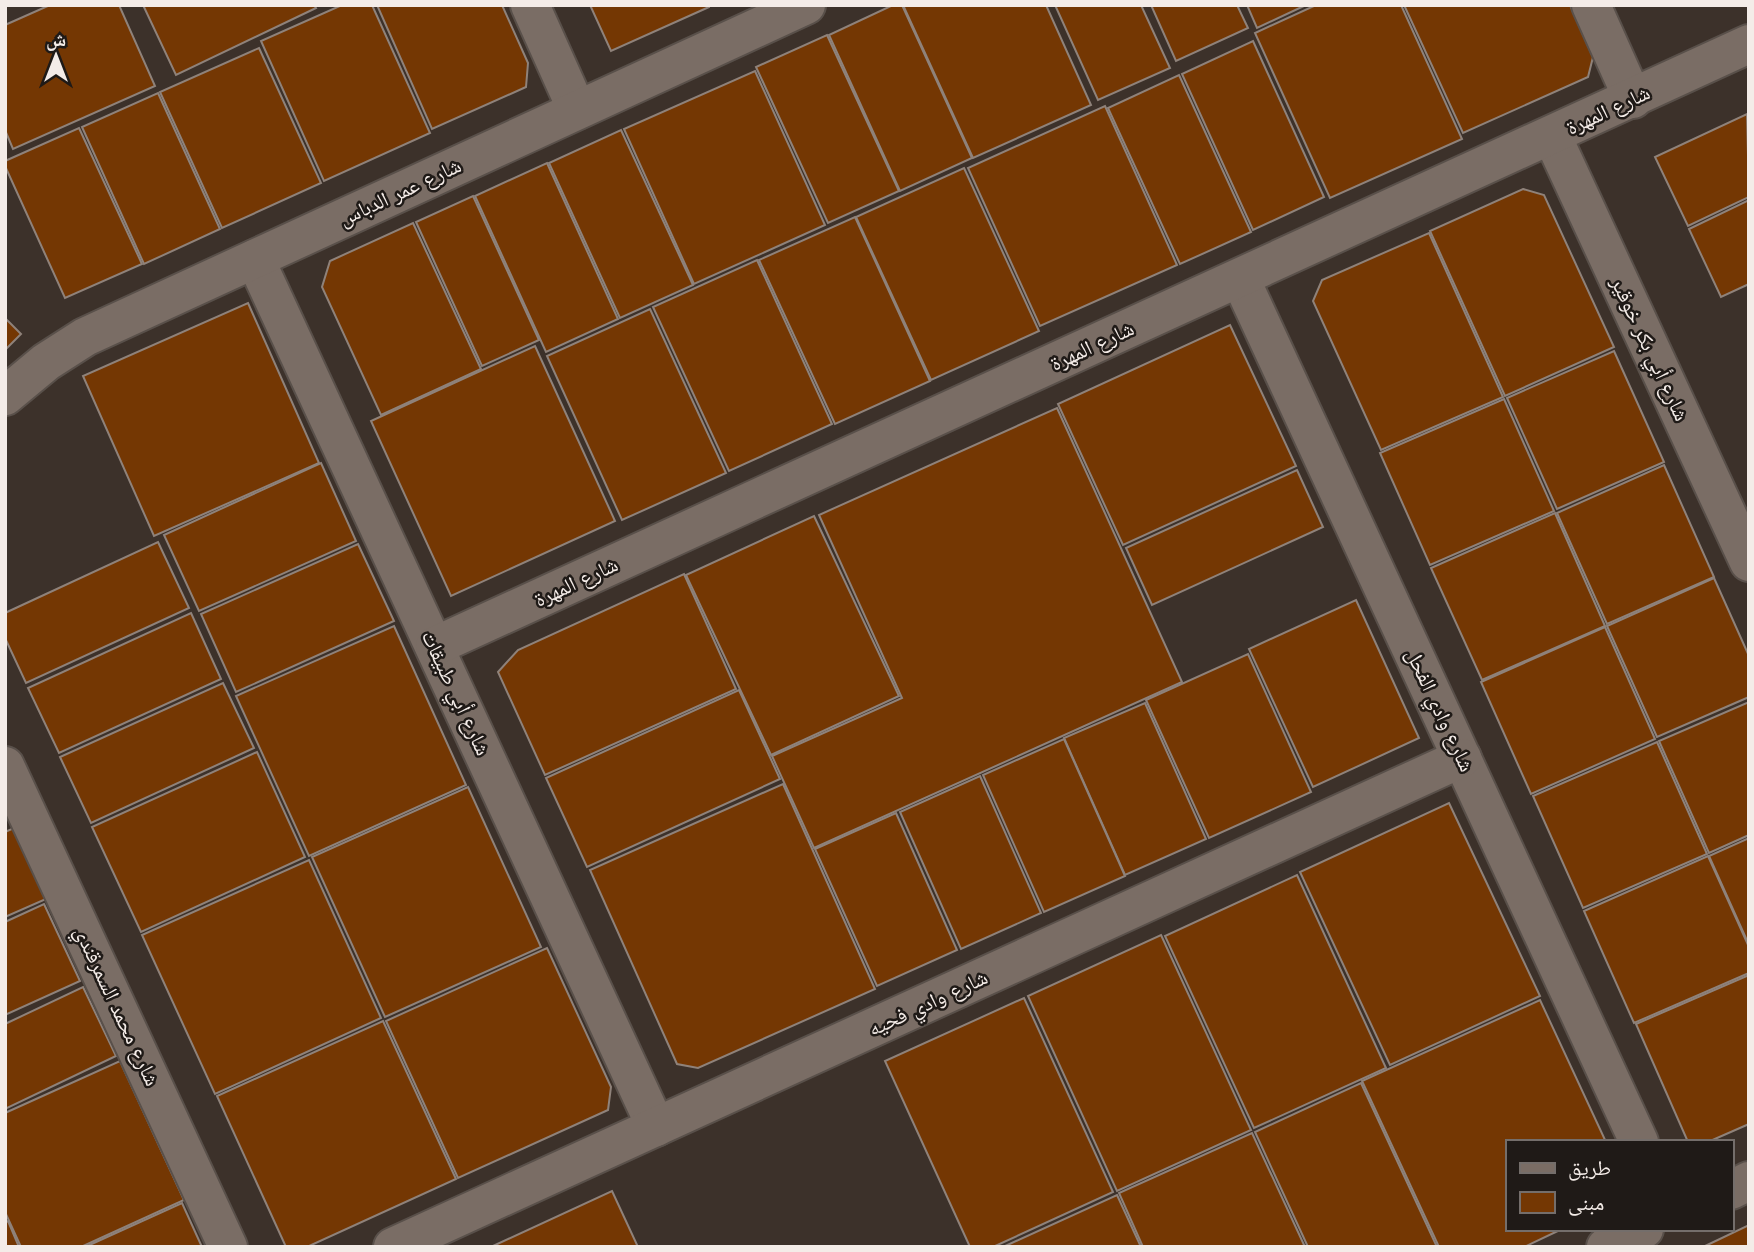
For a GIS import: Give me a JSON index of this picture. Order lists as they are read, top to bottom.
{
  "streets": {
    "street": [
      "شارع المهرة",
      "شارع عمر الدباس",
      "شارع أبي بكر خوقير",
      "شارع أبي طبيقات",
      "شارع وادي الفحل",
      "شارع وادي فحيه",
      "شارع محمد السمرقندي"
    ]
  },
  "crossings": [
    ["شارع المهرة", "شارع أبي بكر خوقير"],
    ["شارع المهرة", "شارع أبي طبيقات"],
    ["شارع المهرة", "شارع وادي الفحل"],
    ["شارع عمر الدباس", "شارع أبي طبيقات"],
    ["شارع أبي طبيقات", "شارع وادي فحيه"],
    ["شارع وادي الفحل", "شارع وادي فحيه"]
  ],
  "legend": ["طريق", "مبنى"],
  "north": "top"
}
